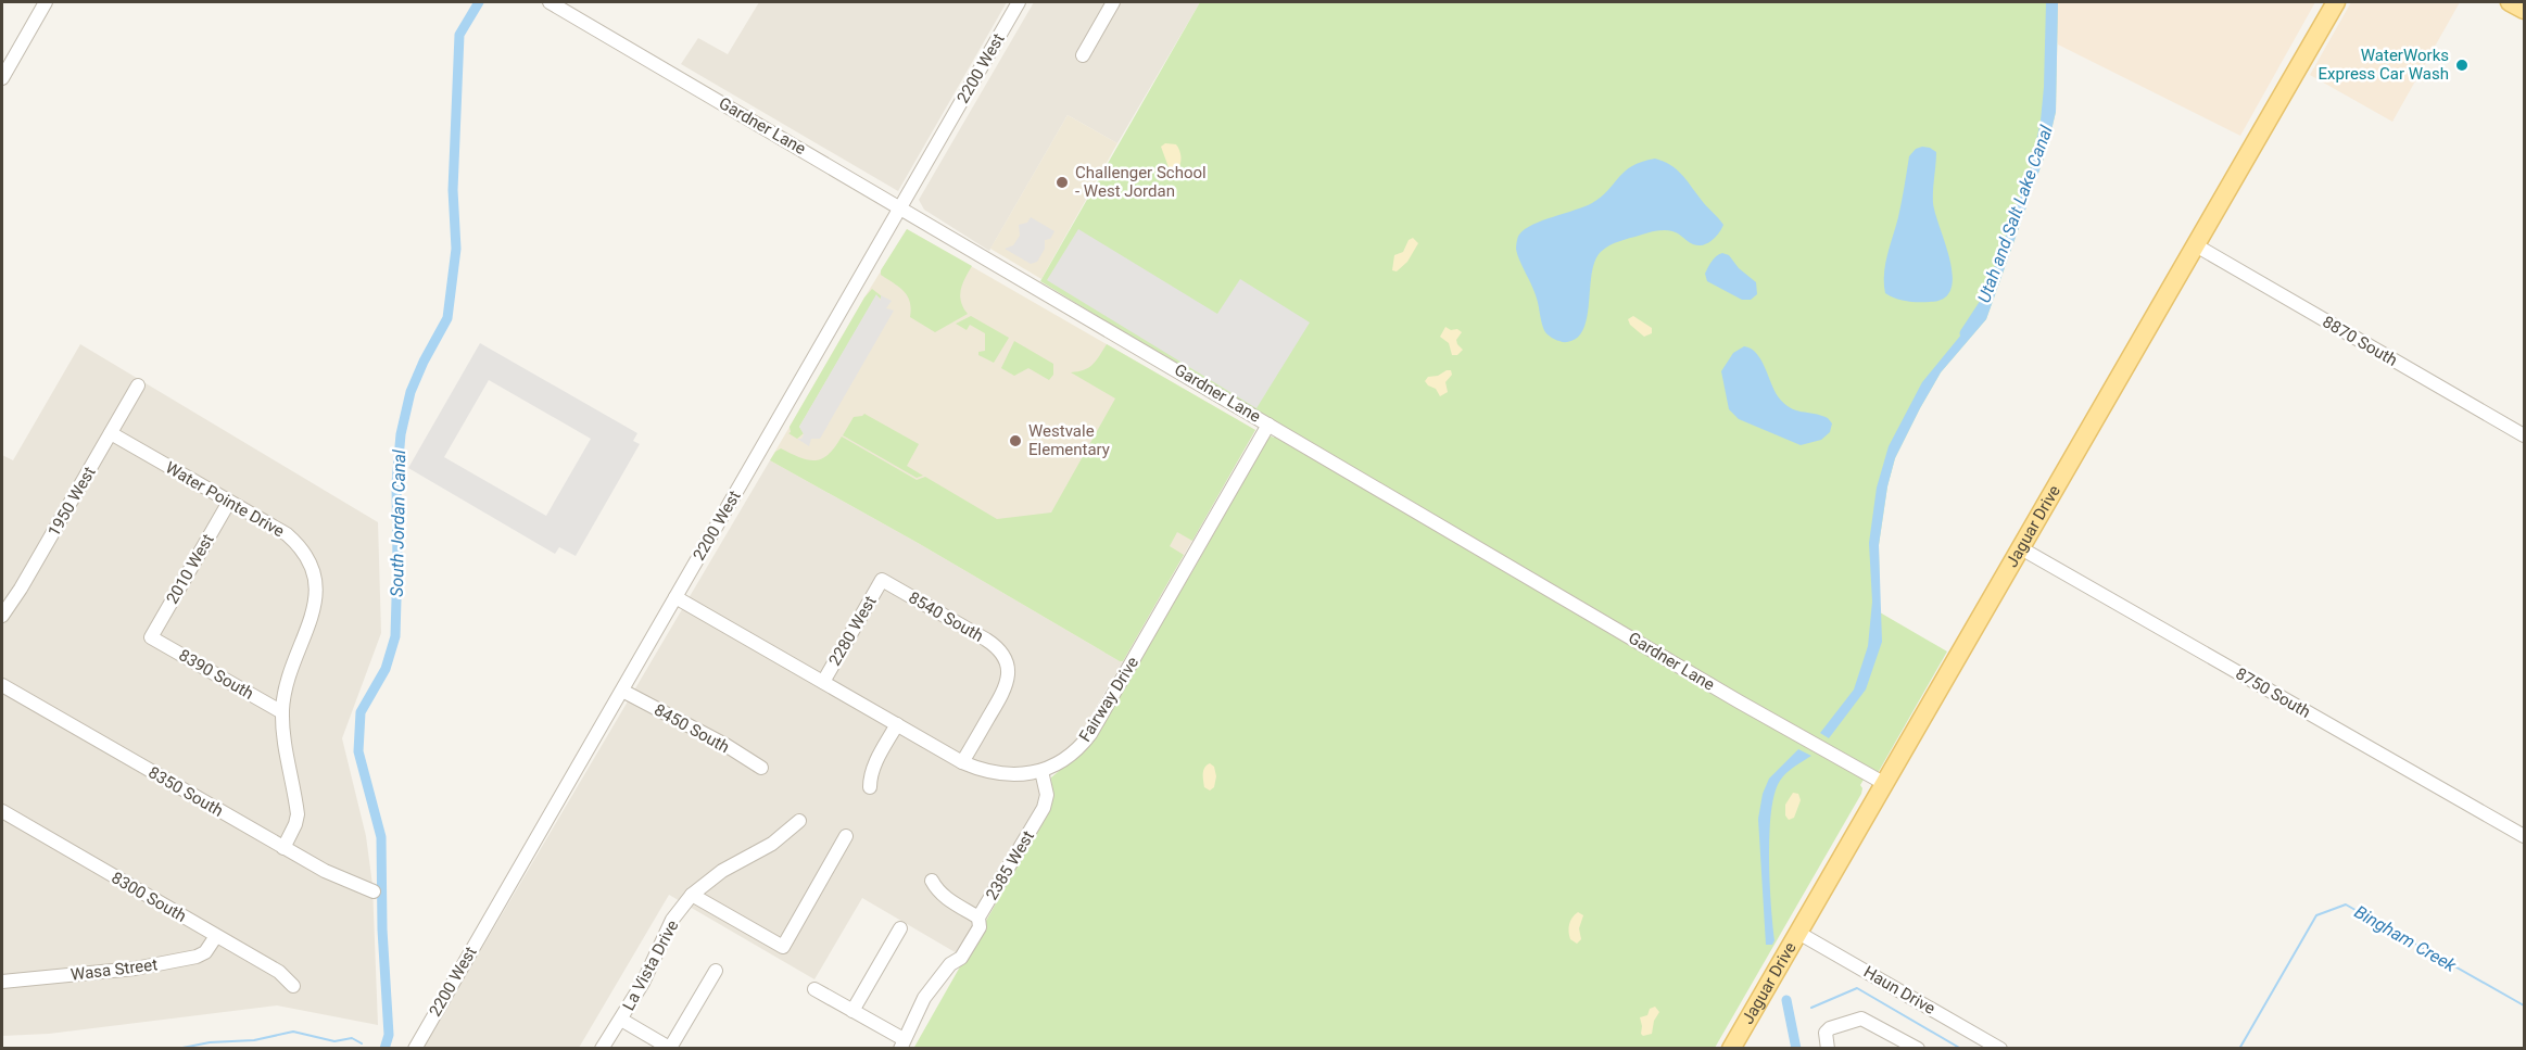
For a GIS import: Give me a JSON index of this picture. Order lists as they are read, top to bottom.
{
  "streets": {
    "main road": ["Jaguar Drive"],
    "street": [
      "2200 West",
      "Gardner Lane",
      "8870 South",
      "Water Pointe Drive",
      "1950 West",
      "2010 West",
      "8540 South",
      "2280 West",
      "8390 South",
      "8750 South",
      "Fairway Drive",
      "8450 South",
      "8350 South",
      "2385 West",
      "8300 South",
      "La Vista Drive",
      "Wasa Street",
      "Haun Drive"
    ]
  },
  "crossings": [
    ["2200 West", "Gardner Lane"],
    ["2200 West", "Fairway Drive"],
    ["2200 West", "8450 South"],
    ["Gardner Lane", "Jaguar Drive"],
    ["Gardner Lane", "Fairway Drive"],
    ["8870 South", "Jaguar Drive"],
    ["Water Pointe Drive", "1950 West"],
    ["Water Pointe Drive", "2010 West"],
    ["Water Pointe Drive", "8390 South"],
    ["Water Pointe Drive", "8350 South"],
    ["Jaguar Drive", "8750 South"],
    ["Jaguar Drive", "Haun Drive"],
    ["2010 West", "8390 South"],
    ["8540 South", "2280 West"],
    ["8540 South", "Fairway Drive"],
    ["2280 West", "Fairway Drive"],
    ["Fairway Drive", "2385 West"],
    ["8300 South", "Wasa Street"]
  ],
  "water": ["Utah and Salt Lake Canal", "South Jordan Canal", "Bingham Creek"],
  "places": ["WaterWorks Express Car Wash", "Challenger School - West Jordan", "Westvale Elementary"]
}
